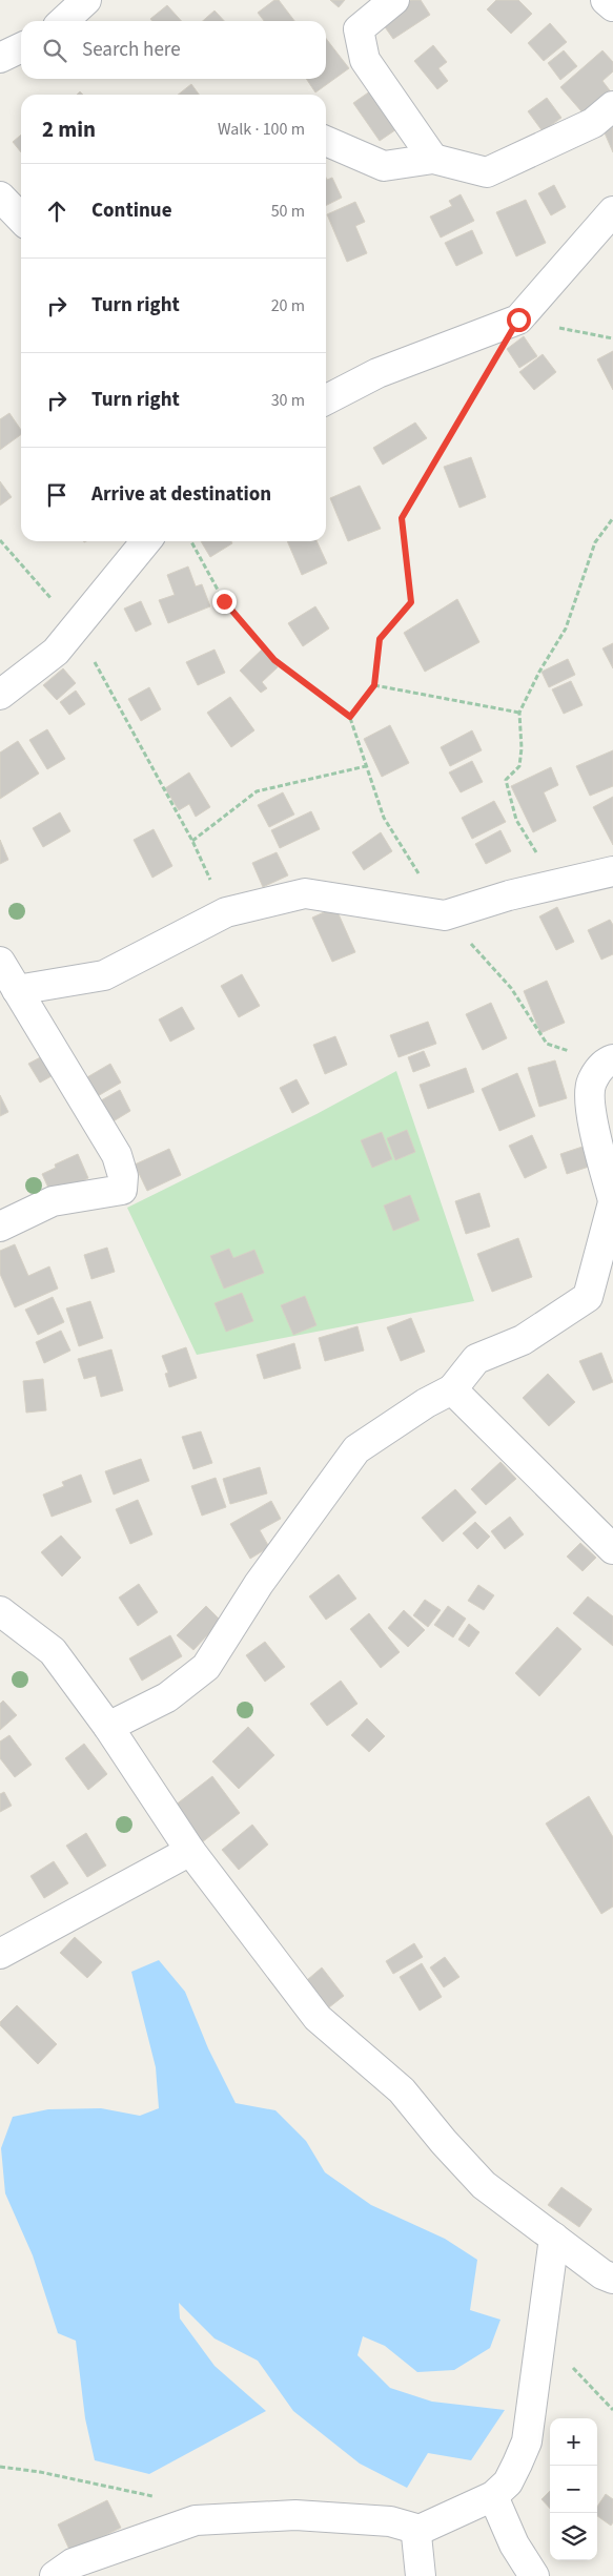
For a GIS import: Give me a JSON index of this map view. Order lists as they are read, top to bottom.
{
  "page": {
    "search": "Search here",
    "heading": ["2 min", "Walk · 100 m"],
    "list": [
      ["Continue", "50 m"],
      ["Turn right", "20 m"],
      ["Turn right", "30 m"],
      "Arrive at destination"
    ],
    "map_buttons": ["+", "−"]
  }
}
